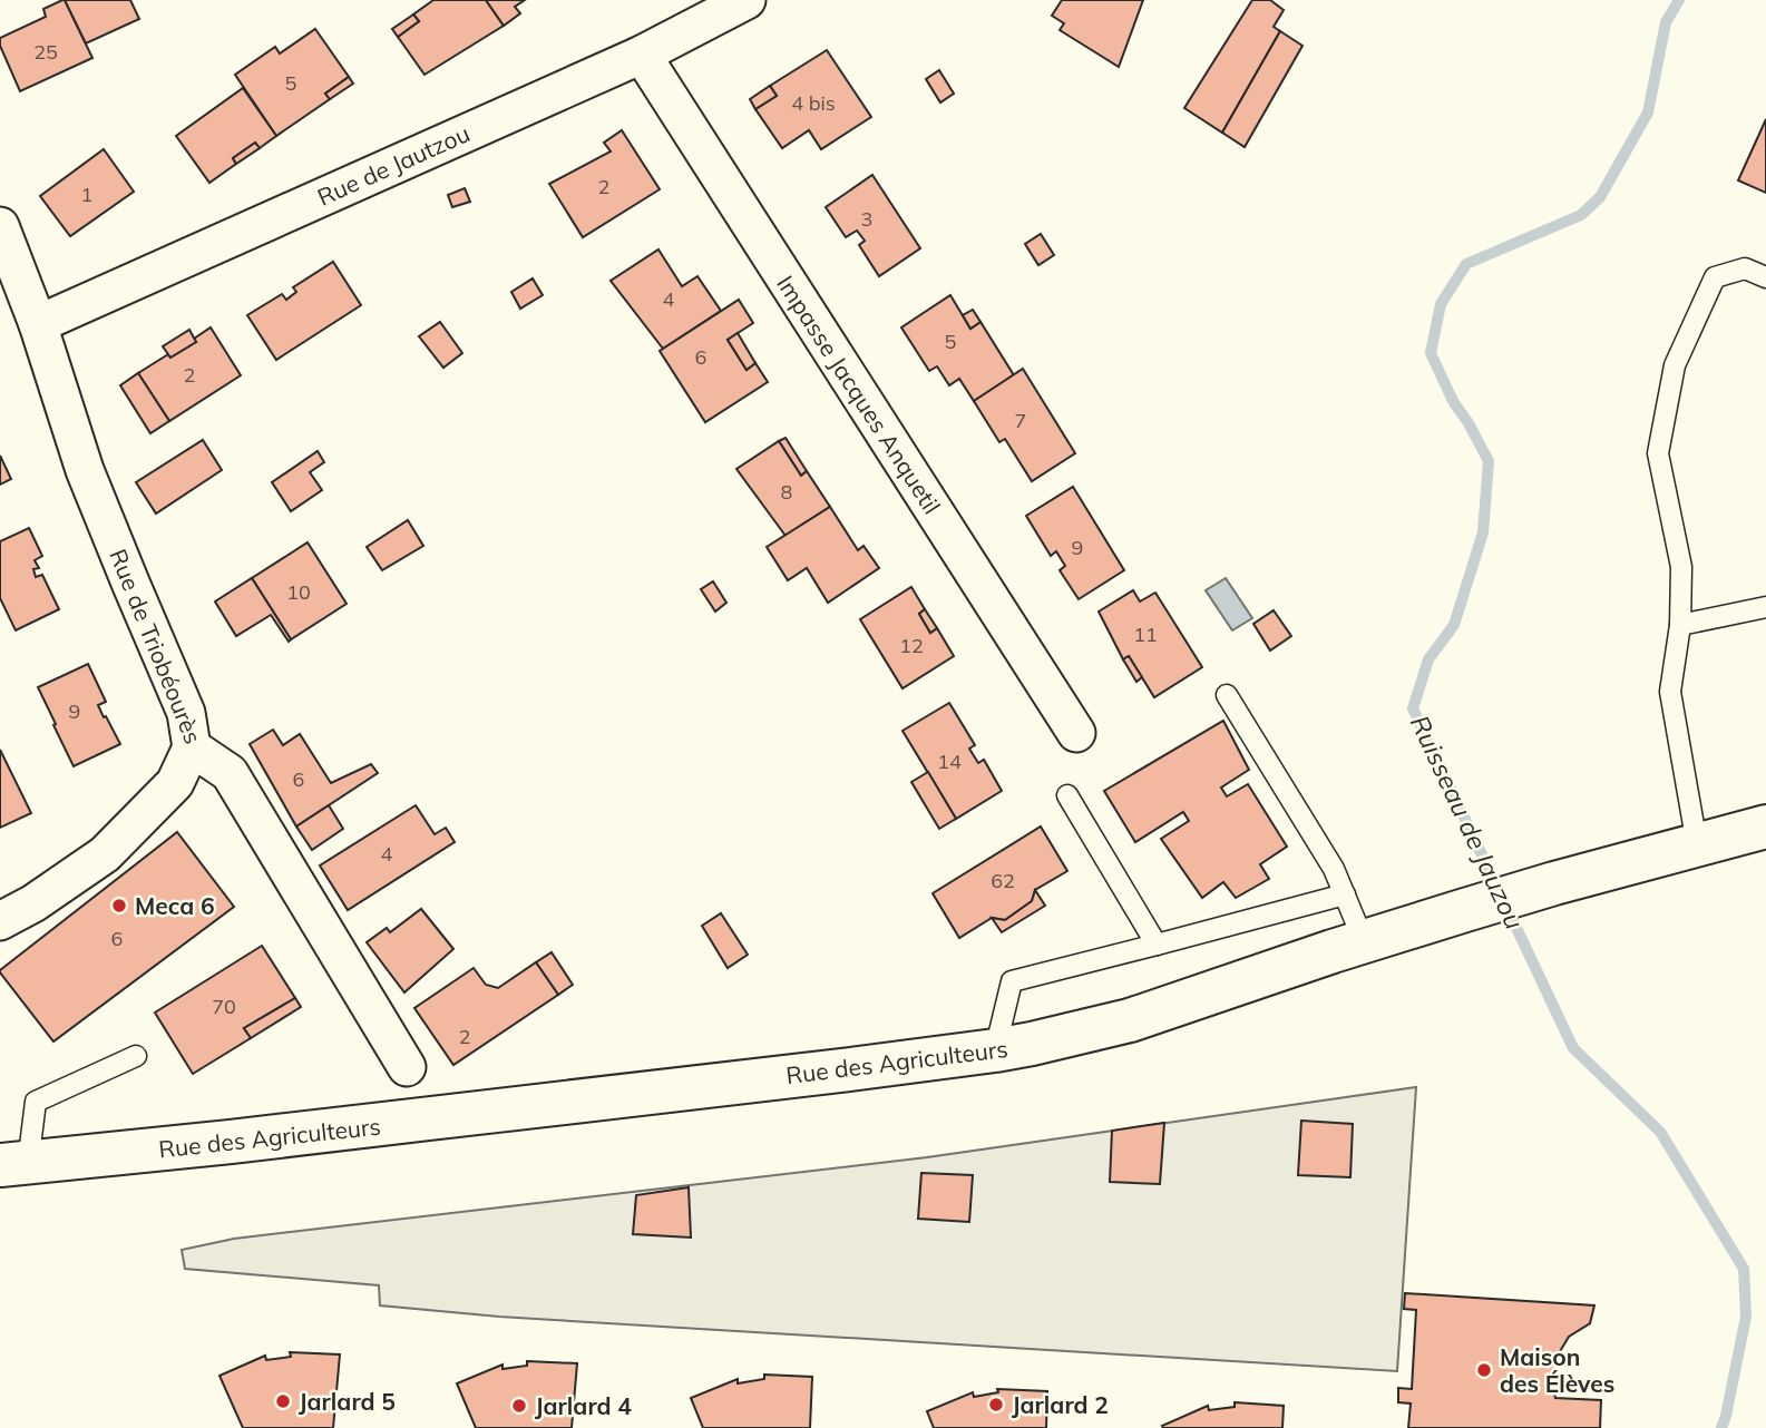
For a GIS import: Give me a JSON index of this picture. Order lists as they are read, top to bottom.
{
  "streets": {
    "street": [
      "Rue de Jautzou",
      "Impasse Jacques Anquetil",
      "Rue de Triobéourès",
      "Rue des Agriculteurs"
    ]
  },
  "crossings": [
    ["Rue de Jautzou", "Impasse Jacques Anquetil"],
    ["Rue de Jautzou", "Rue de Triobéourès"]
  ],
  "water": ["Ruisseau de Jauzou"],
  "places": [
    "Meca 6",
    "Maison des Élèves",
    "Jarlard 5",
    "Jarlard 2",
    "Jarlard 4"
  ],
  "house_numbers": [
    "25",
    "5",
    "4 bis",
    "2",
    "1",
    "3",
    "4",
    "5",
    "6",
    "2",
    "7",
    "8",
    "9",
    "10",
    "11",
    "12",
    "9",
    "14",
    "6",
    "4",
    "62",
    "6",
    "70",
    "2"
  ]
}
